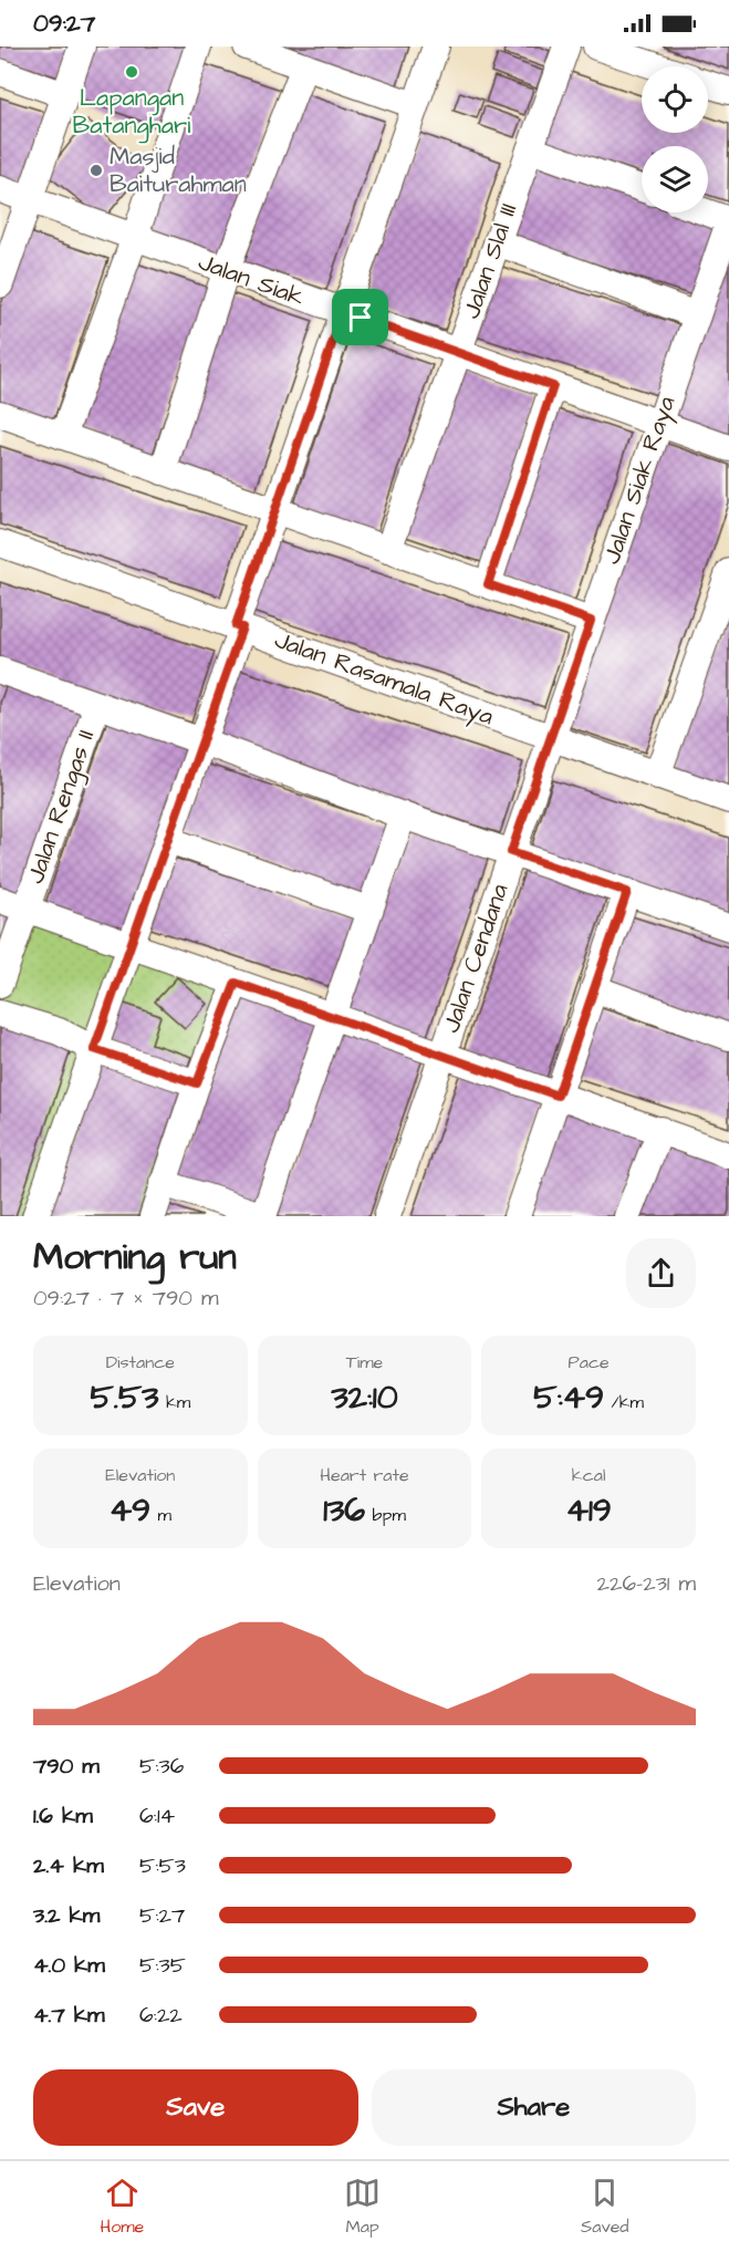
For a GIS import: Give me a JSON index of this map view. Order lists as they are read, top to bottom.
{
  "streets": {
    "street": [
      "Jalan Slal III",
      "Jalan Siak",
      "Jalan Siak Raya",
      "Jalan Rasamala Raya",
      "Jalan Rengas II",
      "Jalan Cendana"
    ]
  },
  "crossings": [
    ["Jalan Slal III", "Jalan Siak"],
    ["Jalan Siak", "Jalan Siak Raya"],
    ["Jalan Siak Raya", "Jalan Rasamala Raya"],
    ["Jalan Siak Raya", "Jalan Cendana"],
    ["Jalan Rasamala Raya", "Jalan Cendana"]
  ],
  "places": ["Lapangan Batanghari", "Masjid Baiturahman"],
  "page": {
    "status": "09:27",
    "heading": ["Morning run", "09:27 · 7 × 790 m"],
    "stats": [
      ["Distance", "5.53 km"],
      ["Time", "32:10"],
      ["Pace", "5:49 /km"],
      ["Elevation", "49 m"],
      ["Heart rate", "136 bpm"],
      ["kcal", "419"]
    ],
    "chart": ["Elevation", "226–231 m"],
    "list": [
      {
        "name": "790 m",
        "note": "5:36"
      },
      {
        "name": "1.6 km",
        "note": "6:14"
      },
      {
        "name": "2.4 km",
        "note": "5:53"
      },
      {
        "name": "3.2 km",
        "note": "5:27"
      },
      {
        "name": "4.0 km",
        "note": "5:35"
      },
      {
        "name": "4.7 km",
        "note": "6:22"
      }
    ],
    "buttons": ["Save", "Share"],
    "tabs": ["Home", "Map", "Saved"]
  }
}
